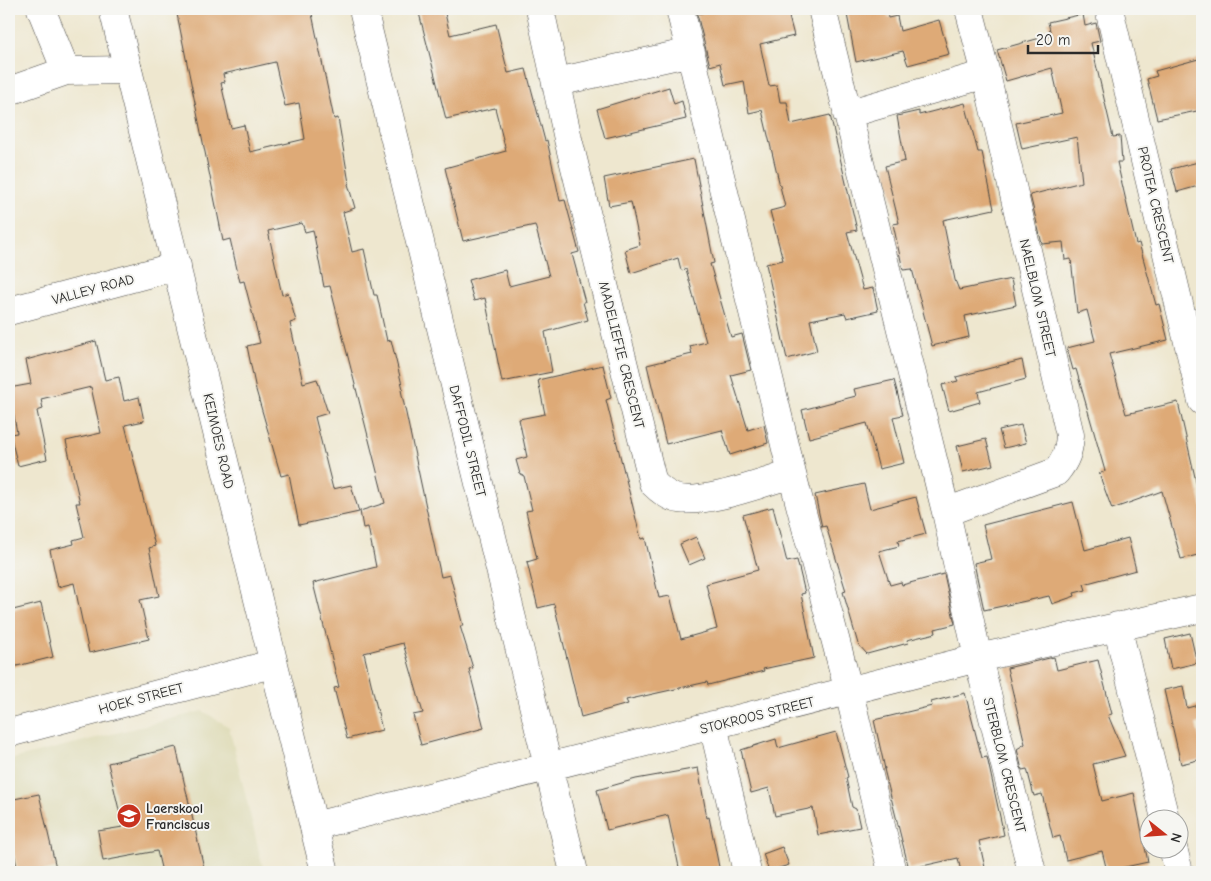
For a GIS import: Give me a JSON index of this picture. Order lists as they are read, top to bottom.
{
  "streets": {
    "street": [
      "PROTEA CRESCENT",
      "VALLEY ROAD",
      "NAELBLOM STREET",
      "MADELIEFIE CRESCENT",
      "KEIMOES ROAD",
      "DAFFODIL STREET",
      "HOEK STREET",
      "STOKROOS STREET",
      "STERBLOM CRESCENT"
    ]
  },
  "crossings": [
    ["VALLEY ROAD", "KEIMOES ROAD"],
    ["KEIMOES ROAD", "HOEK STREET"],
    ["KEIMOES ROAD", "STOKROOS STREET"],
    ["DAFFODIL STREET", "STOKROOS STREET"],
    ["STOKROOS STREET", "STERBLOM CRESCENT"]
  ],
  "places": {
    "school or university": ["Laerskool Franciscus"]
  },
  "scale_bar": "20 m",
  "north": "right"
}
